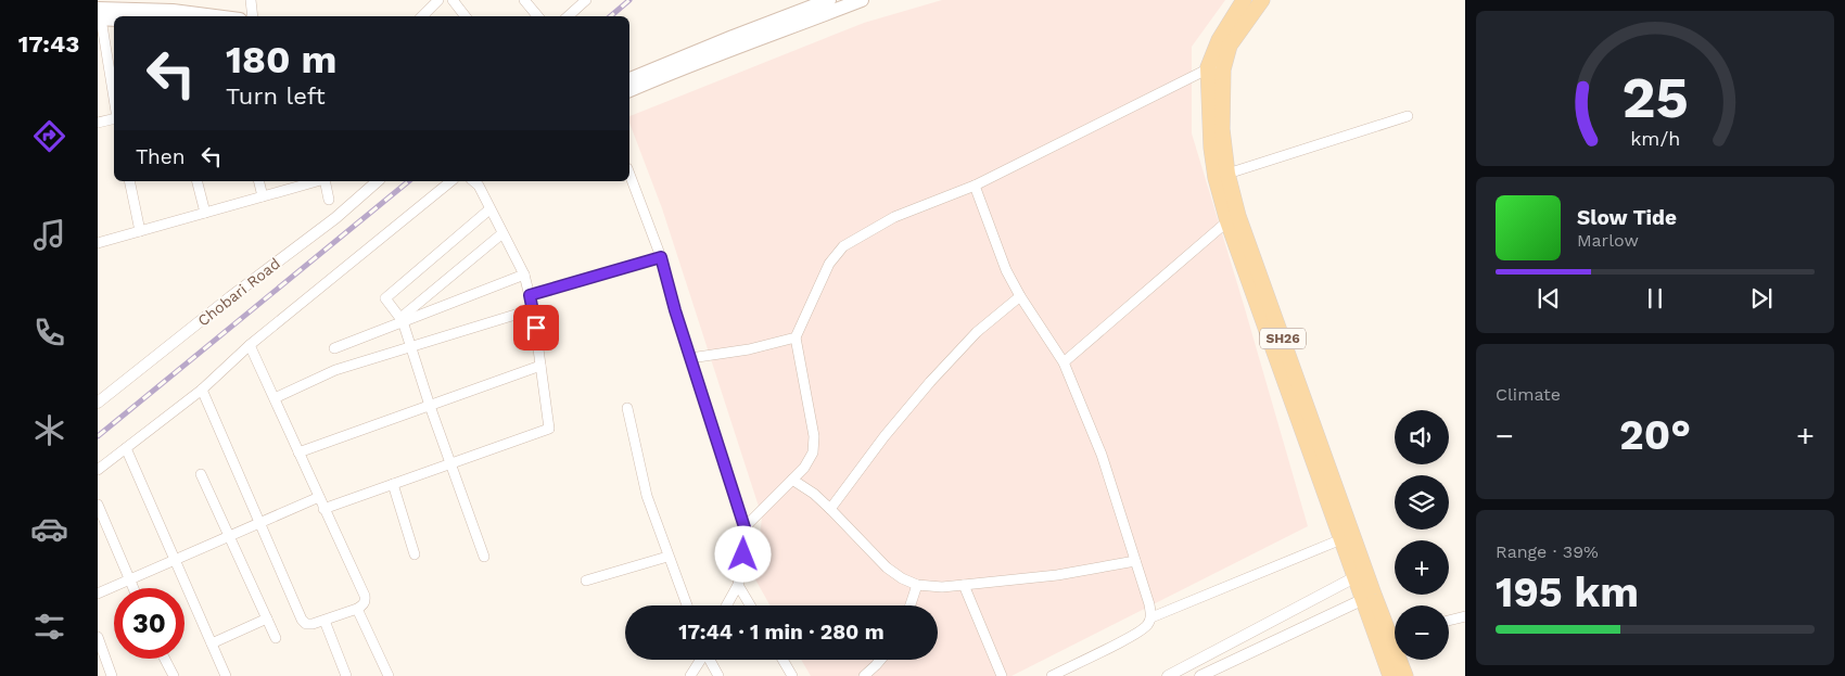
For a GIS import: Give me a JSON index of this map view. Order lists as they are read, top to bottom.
{
  "streets": {
    "main road": ["SH26"],
    "street": ["Chobari Road"]
  },
  "page": {
    "tabs": "17:43",
    "turn": ["180 m", "Turn left"],
    "then": "Then",
    "song": ["Slow Tide", "Marlow"],
    "tile": [
      "Climate",
      ["Range · 39%", "195 km"]
    ],
    "map_buttons": ["+", "−"],
    "heat": ["−", "20°", "+"],
    "limit": "30",
    "trip": "17:44 · 1 min · 280 m",
    "gauge": ["25", "km/h"]
  }
}
